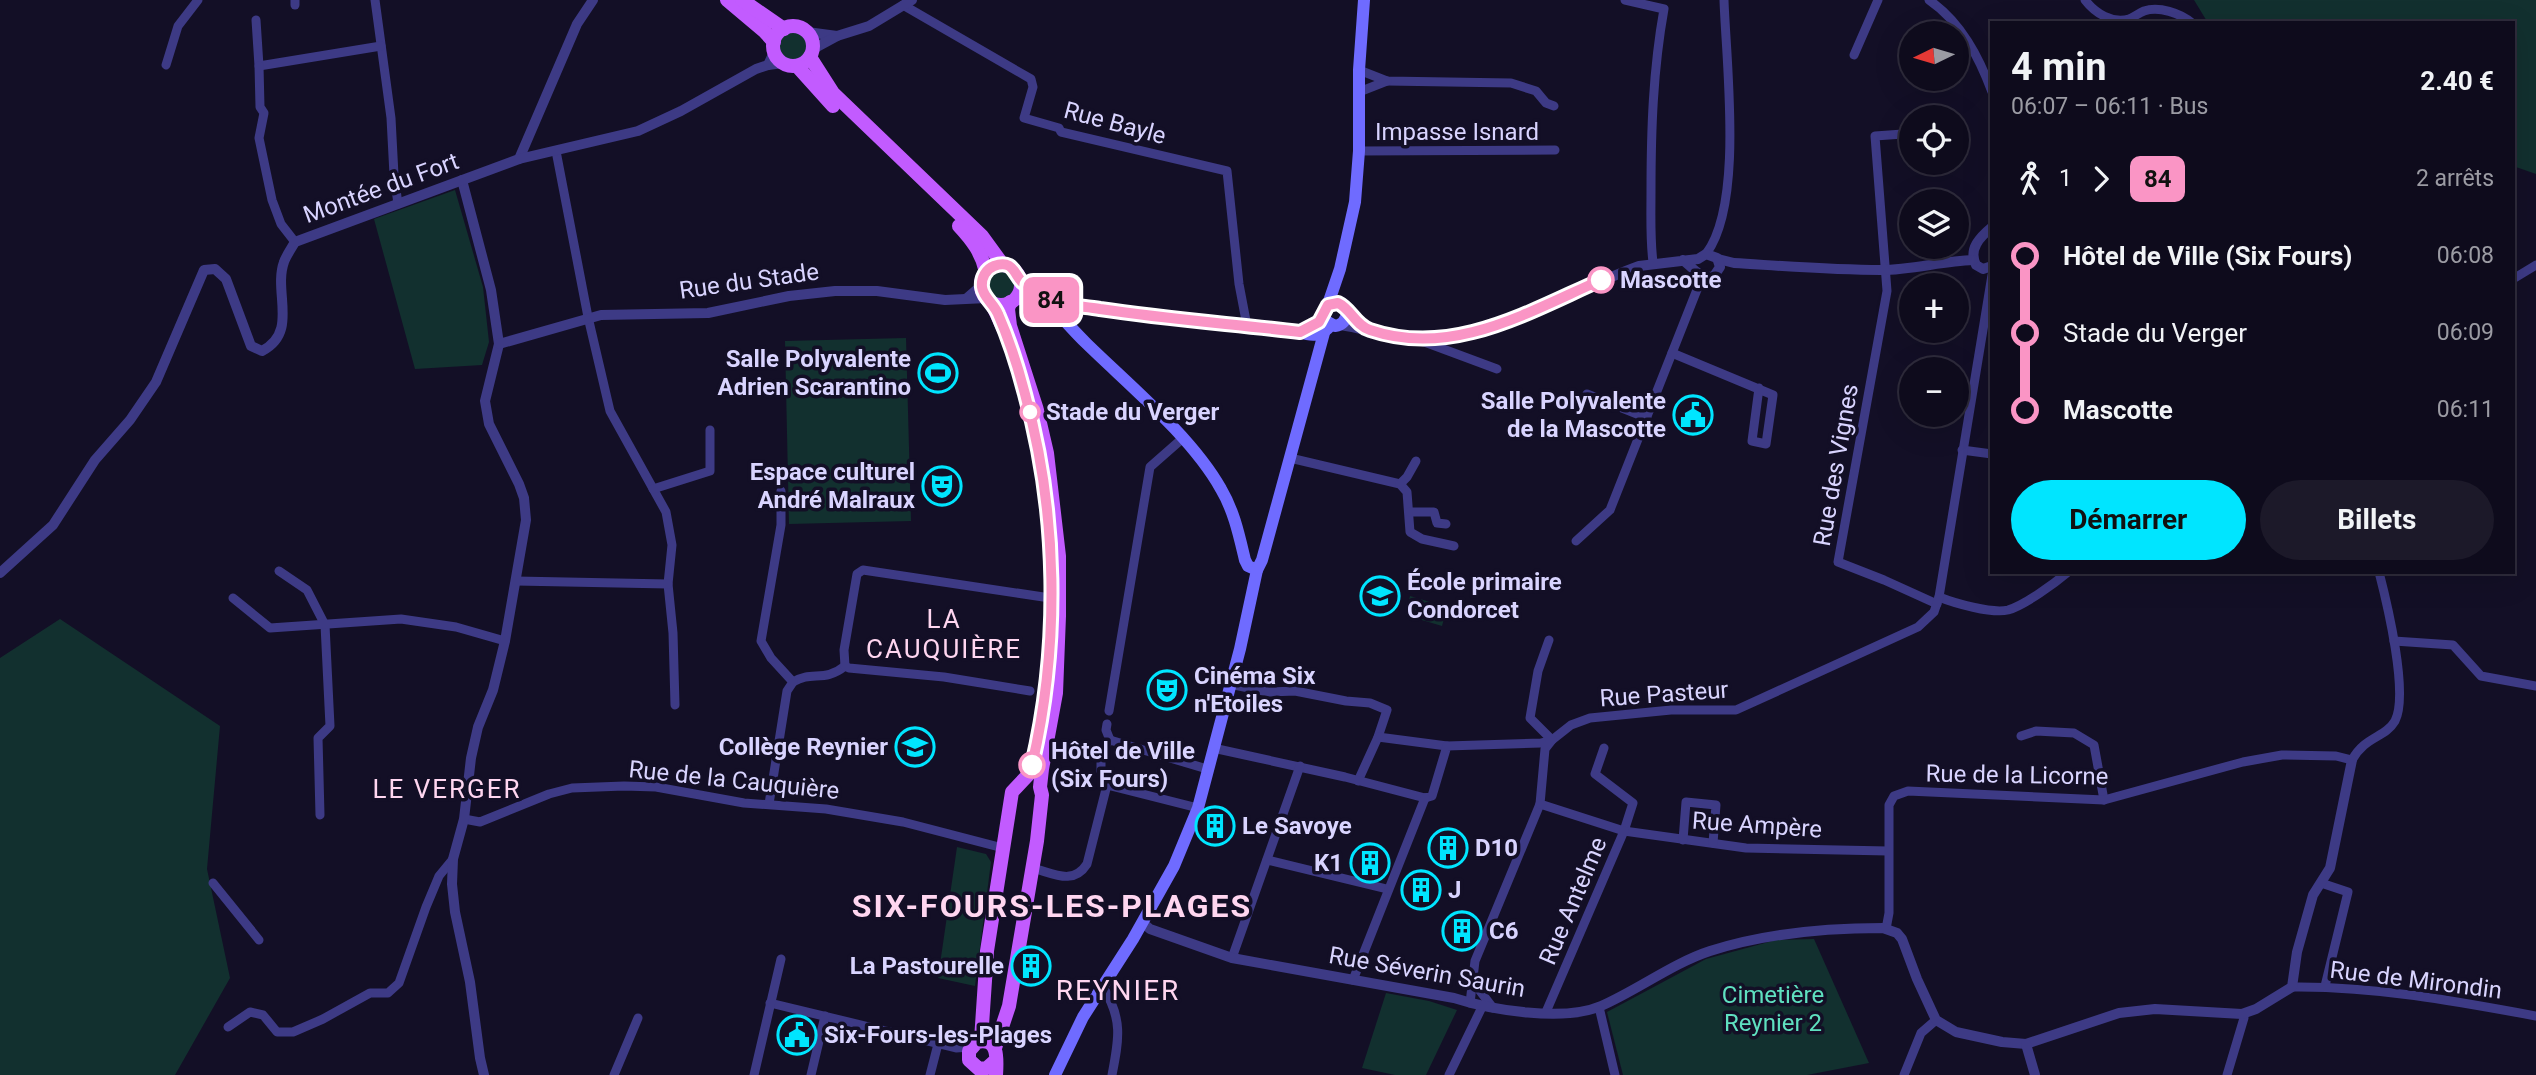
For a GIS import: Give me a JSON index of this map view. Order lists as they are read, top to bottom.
{
  "streets": {
    "street": [
      "Rue Bayle",
      "Impasse Isnard",
      "Montée du Fort",
      "Rue du Stade",
      "Rue des Vignes",
      "Rue Pasteur",
      "Rue de la Licorne",
      "Rue de la Cauquière",
      "Rue Ampère",
      "Rue Antelme",
      "Rue Séverin Saurin",
      "Rue de Mirondin"
    ]
  },
  "crossings": [
    ["Rue des Vignes", "Rue Pasteur"],
    ["Rue de la Licorne", "Rue Ampère"],
    ["Rue de la Licorne", "Rue Séverin Saurin"],
    ["Rue Ampère", "Rue Antelme"],
    ["Rue Antelme", "Rue Séverin Saurin"]
  ],
  "districts": [
    "LA CAUQUIÈRE",
    "LE VERGER",
    "SIX-FOURS-LES-PLAGES",
    "REYNIER"
  ],
  "parks": ["Cimetière Reynier 2"],
  "places": {
    "other": ["Mascotte", "Stade du Verger", "Hôtel de Ville (Six Fours)"],
    "sports": ["Salle Polyvalente Adrien Scarantino"],
    "public building": ["Salle Polyvalente de la Mascotte", "Six-Fours-les-Plages"],
    "theatre": ["Espace culturel André Malraux", "Cinéma Six n'Etoiles"],
    "school or university": ["École primaire Condorcet", "Collège Reynier"],
    "building": [
      "Le Savoye",
      "D10",
      "K1",
      "J",
      "C6",
      "La Pastourelle"
    ]
  },
  "lines": ["bus line 84"],
  "north": "left",
  "page": {
    "on_map": "84",
    "map_buttons": ["+", "−"],
    "heading": ["4 min", "06:07 – 06:11 · Bus", "2.40 €"],
    "legs": ["1", "84", "2 arrêts"],
    "list": [
      {
        "name": "Hôtel de Ville (Six Fours)",
        "value": "06:08"
      },
      {
        "name": "Stade du Verger",
        "value": "06:09"
      },
      {
        "name": "Mascotte",
        "value": "06:11"
      }
    ],
    "buttons": ["Démarrer", "Billets"]
  }
}
